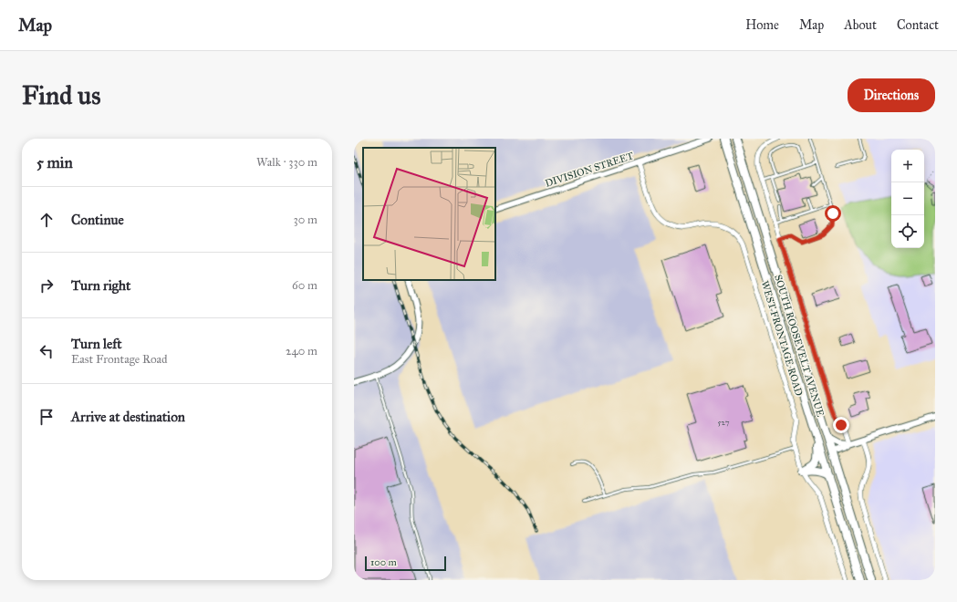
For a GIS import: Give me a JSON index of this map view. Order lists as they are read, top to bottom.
{
  "streets": {
    "highway": ["SOUTH ROOSEVELT AVENUE"],
    "street": ["DIVISION STREET", "WEST FRONTAGE ROAD"]
  },
  "crossings": [
    ["DIVISION STREET", "WEST FRONTAGE ROAD"]
  ],
  "house_numbers": ["527"],
  "scale_bar": "100 m",
  "page": {
    "header": "Map",
    "nav": [
      "Home",
      "Map",
      "About",
      "Contact"
    ],
    "buttons": "Directions",
    "title": "Find us",
    "heading": ["5 min", "Walk · 330 m"],
    "map_buttons": ["+", "−"],
    "list": [
      ["Continue", "30 m"],
      ["Turn right", "60 m"],
      ["Turn left", "East Frontage Road", "240 m"],
      "Arrive at destination"
    ],
    "scale": "100 m"
  }
}
